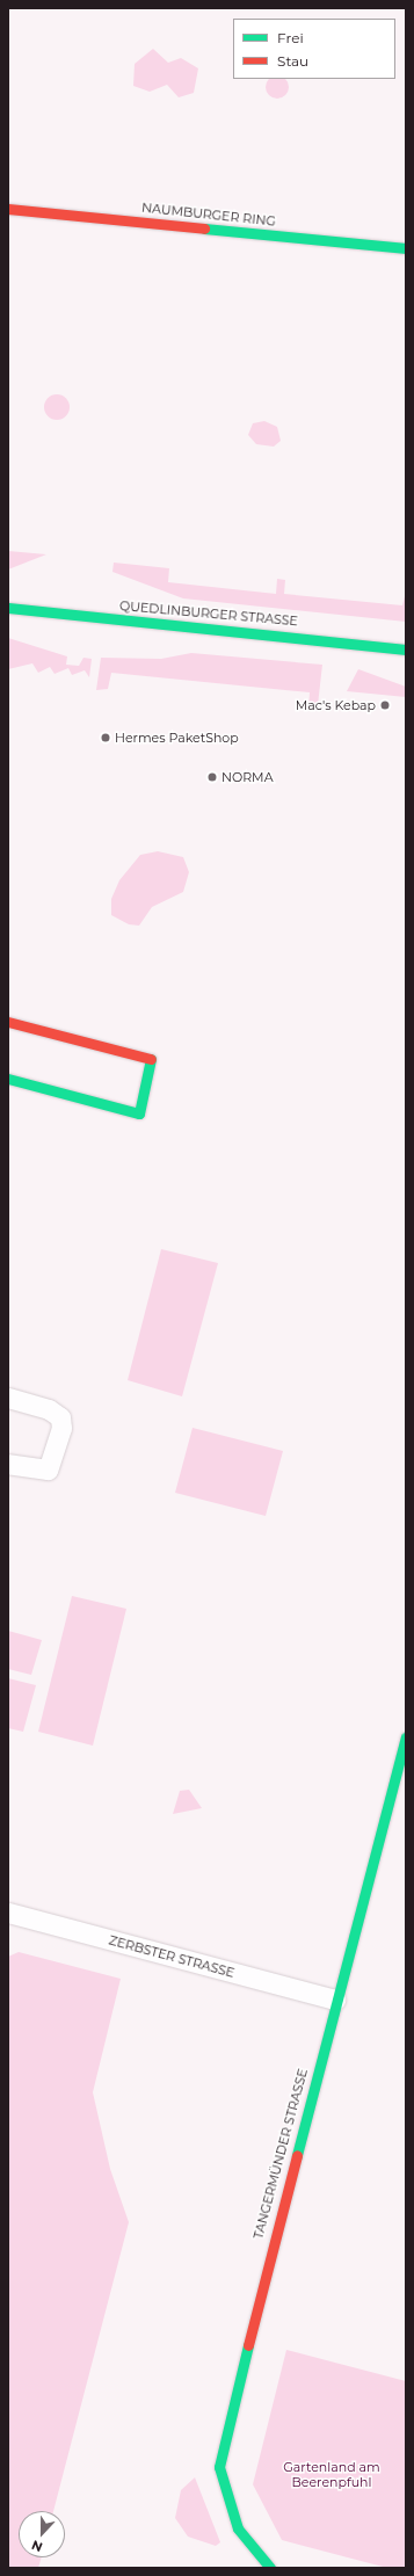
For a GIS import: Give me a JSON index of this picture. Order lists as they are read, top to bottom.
{
  "streets": {
    "street": [
      "NAUMBURGER RING",
      "QUEDLINBURGER STRASSE",
      "ZERBSTER STRASSE",
      "TANGERMÜNDER STRASSE"
    ]
  },
  "crossings": [
    ["ZERBSTER STRASSE", "TANGERMÜNDER STRASSE"]
  ],
  "parks": ["Gartenland am Beerenpfuhl"],
  "places": ["Mac's Kebap", "Hermes PaketShop", "NORMA"],
  "legend": ["Frei", "Stau"],
  "north": "bottom"
}
